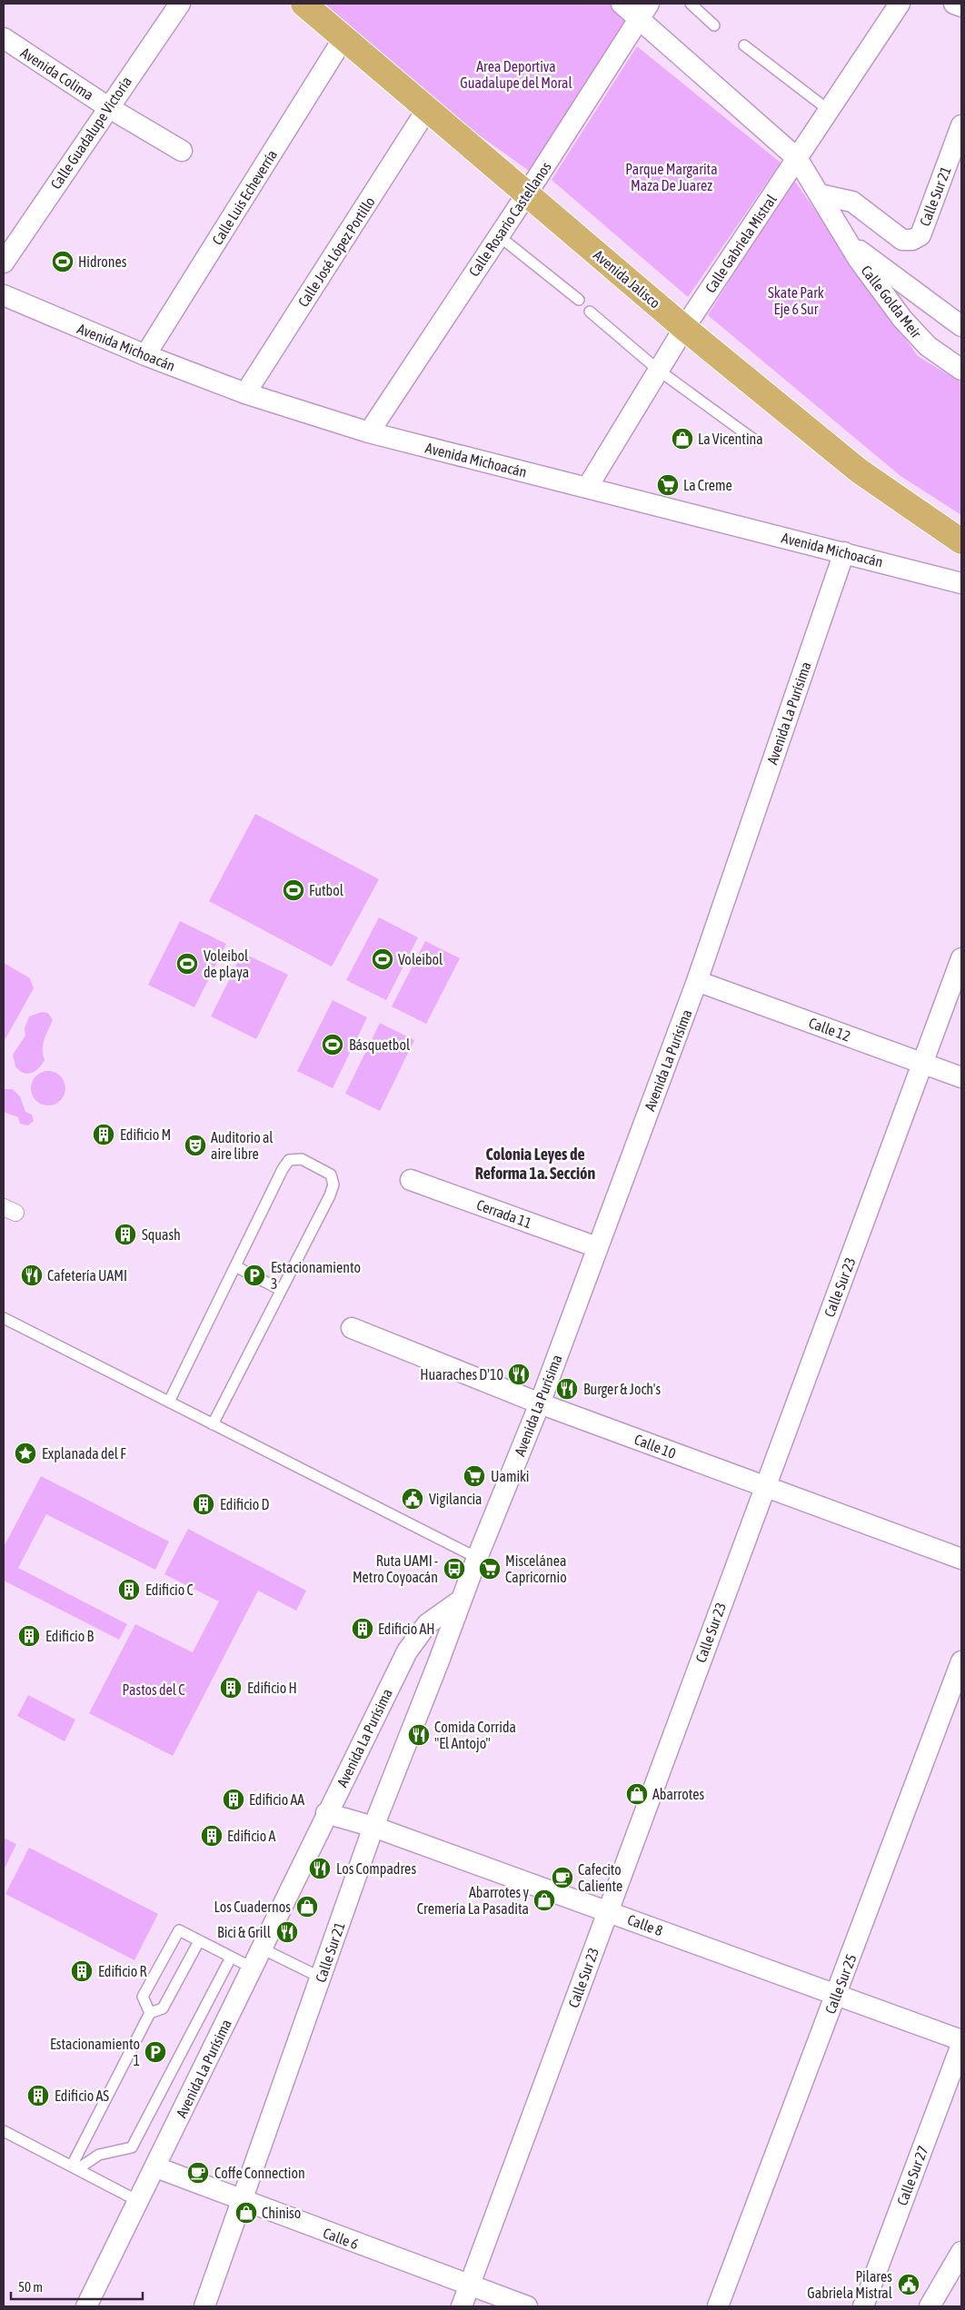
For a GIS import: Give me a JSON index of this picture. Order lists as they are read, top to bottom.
{
  "streets": {
    "main road": ["Avenida Jalisco"],
    "street": [
      "Avenida Colima",
      "Calle Guadalupe Victoria",
      "Calle Sur 21",
      "Calle Luis Echeverría",
      "Calle Rosario Castellanos",
      "Calle Gabriela Mistral",
      "Calle José López Portillo",
      "Calle Golda Meir",
      "Avenida Michoacán",
      "Avenida La Purísima",
      "Calle 12",
      "Cerrada 11",
      "Calle Sur 23",
      "Calle 10",
      "Calle 8",
      "Calle Sur 25",
      "Calle Sur 27",
      "Calle 6"
    ]
  },
  "crossings": [
    ["Avenida Colima", "Calle Guadalupe Victoria"],
    ["Calle Sur 21", "Calle Golda Meir"],
    ["Calle Sur 21", "Avenida La Purísima"],
    ["Calle Sur 21", "Calle 8"],
    ["Calle Sur 21", "Calle 6"],
    ["Calle Luis Echeverría", "Avenida Jalisco"],
    ["Calle Luis Echeverría", "Avenida Michoacán"],
    ["Calle Rosario Castellanos", "Avenida Jalisco"],
    ["Calle Rosario Castellanos", "Avenida Michoacán"],
    ["Calle Gabriela Mistral", "Avenida Jalisco"],
    ["Calle Gabriela Mistral", "Calle Golda Meir"],
    ["Calle Gabriela Mistral", "Avenida Michoacán"],
    ["Calle José López Portillo", "Avenida Jalisco"],
    ["Calle José López Portillo", "Avenida Michoacán"],
    ["Avenida Michoacán", "Avenida La Purísima"],
    ["Avenida La Purísima", "Calle 12"],
    ["Avenida La Purísima", "Cerrada 11"],
    ["Avenida La Purísima", "Calle 10"],
    ["Avenida La Purísima", "Calle 8"],
    ["Avenida La Purísima", "Calle 6"],
    ["Calle 12", "Calle Sur 23"],
    ["Calle Sur 23", "Calle 10"],
    ["Calle Sur 23", "Calle 8"],
    ["Calle Sur 23", "Calle 6"],
    ["Calle 8", "Calle Sur 25"]
  ],
  "districts": ["Colonia Leyes de Reforma 1a. Sección"],
  "parks": [
    "Area Deportiva Guadalupe del Moral",
    "Parque Margarita Maza De Juarez",
    "Skate Park Eje 6 Sur",
    "Pastos del C"
  ],
  "places": {
    "sports": [
      "Hidrones",
      "Futbol",
      "Voleibol",
      "Voleibol de playa",
      "Básquetbol"
    ],
    "shop": [
      "La Vicentina",
      "Abarrotes",
      "Abarrotes y Cremería La Pasadita",
      "Los Cuadernos",
      "Chiniso"
    ],
    "supermarket": ["La Creme", "Uamiki", "Miscelánea Capricornio"],
    "building": [
      "Edificio M",
      "Squash",
      "Edificio D",
      "Edificio C",
      "Edificio AH",
      "Edificio B",
      "Edificio H",
      "Edificio AA",
      "Edificio A",
      "Edificio R",
      "Edificio AS"
    ],
    "theatre": ["Auditorio al aire libre"],
    "restaurant": [
      "Cafetería UAMI",
      "Huaraches D'10",
      "Burger & Joch's",
      "Comida Corrida \"El Antojo\"",
      "Los Compadres",
      "Bici & Grill"
    ],
    "parking": ["Estacionamiento 3", "Estacionamiento 1"],
    "place": ["Explanada del F"],
    "public building": ["Vigilancia", "Pilares Gabriela Mistral"],
    "bus stop": ["Ruta UAMI - Metro Coyoacán"],
    "cafe": ["Cafecito Caliente", "Coffe Connection"]
  },
  "scale_bar": "50 m"
}
